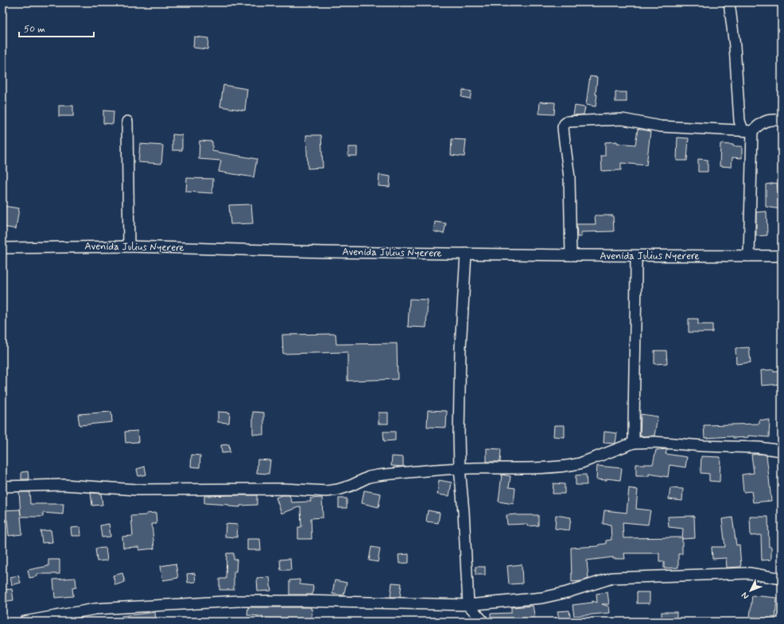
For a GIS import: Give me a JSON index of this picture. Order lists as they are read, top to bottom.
{
  "streets": {
    "street": ["Avenida Julius Nyerere"]
  },
  "scale_bar": "50 m",
  "north": "bottom left"
}
